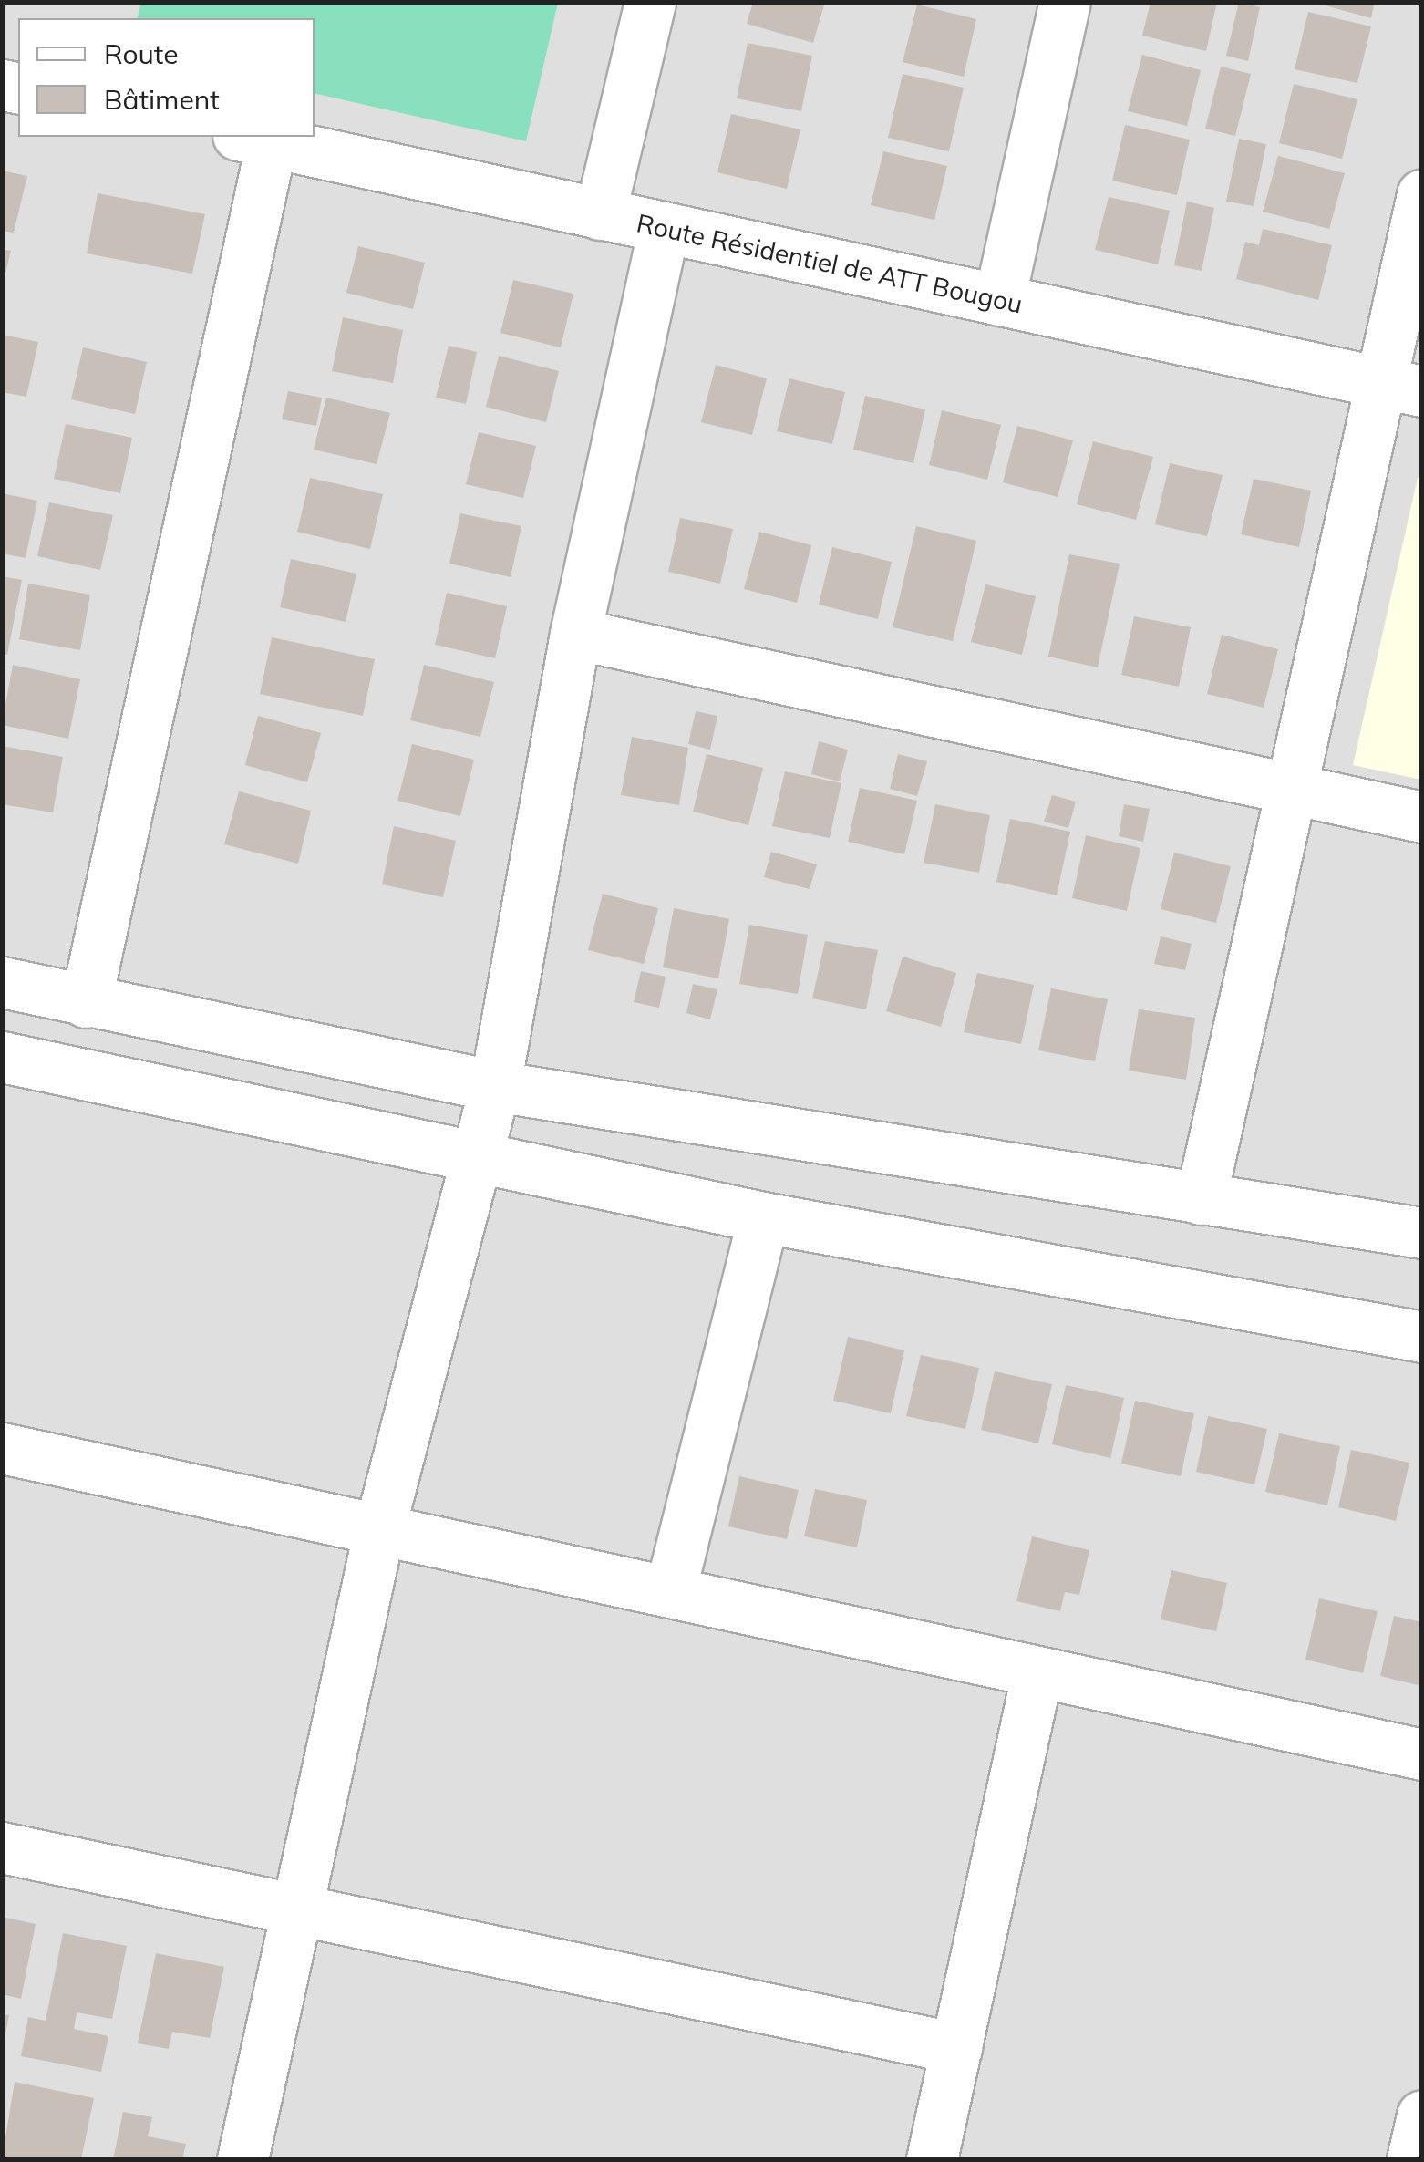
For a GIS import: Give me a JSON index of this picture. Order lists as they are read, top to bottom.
{
  "streets": {
    "street": ["Route Résidentiel de ATT Bougou"]
  },
  "legend": ["Route", "Bâtiment"]
}
